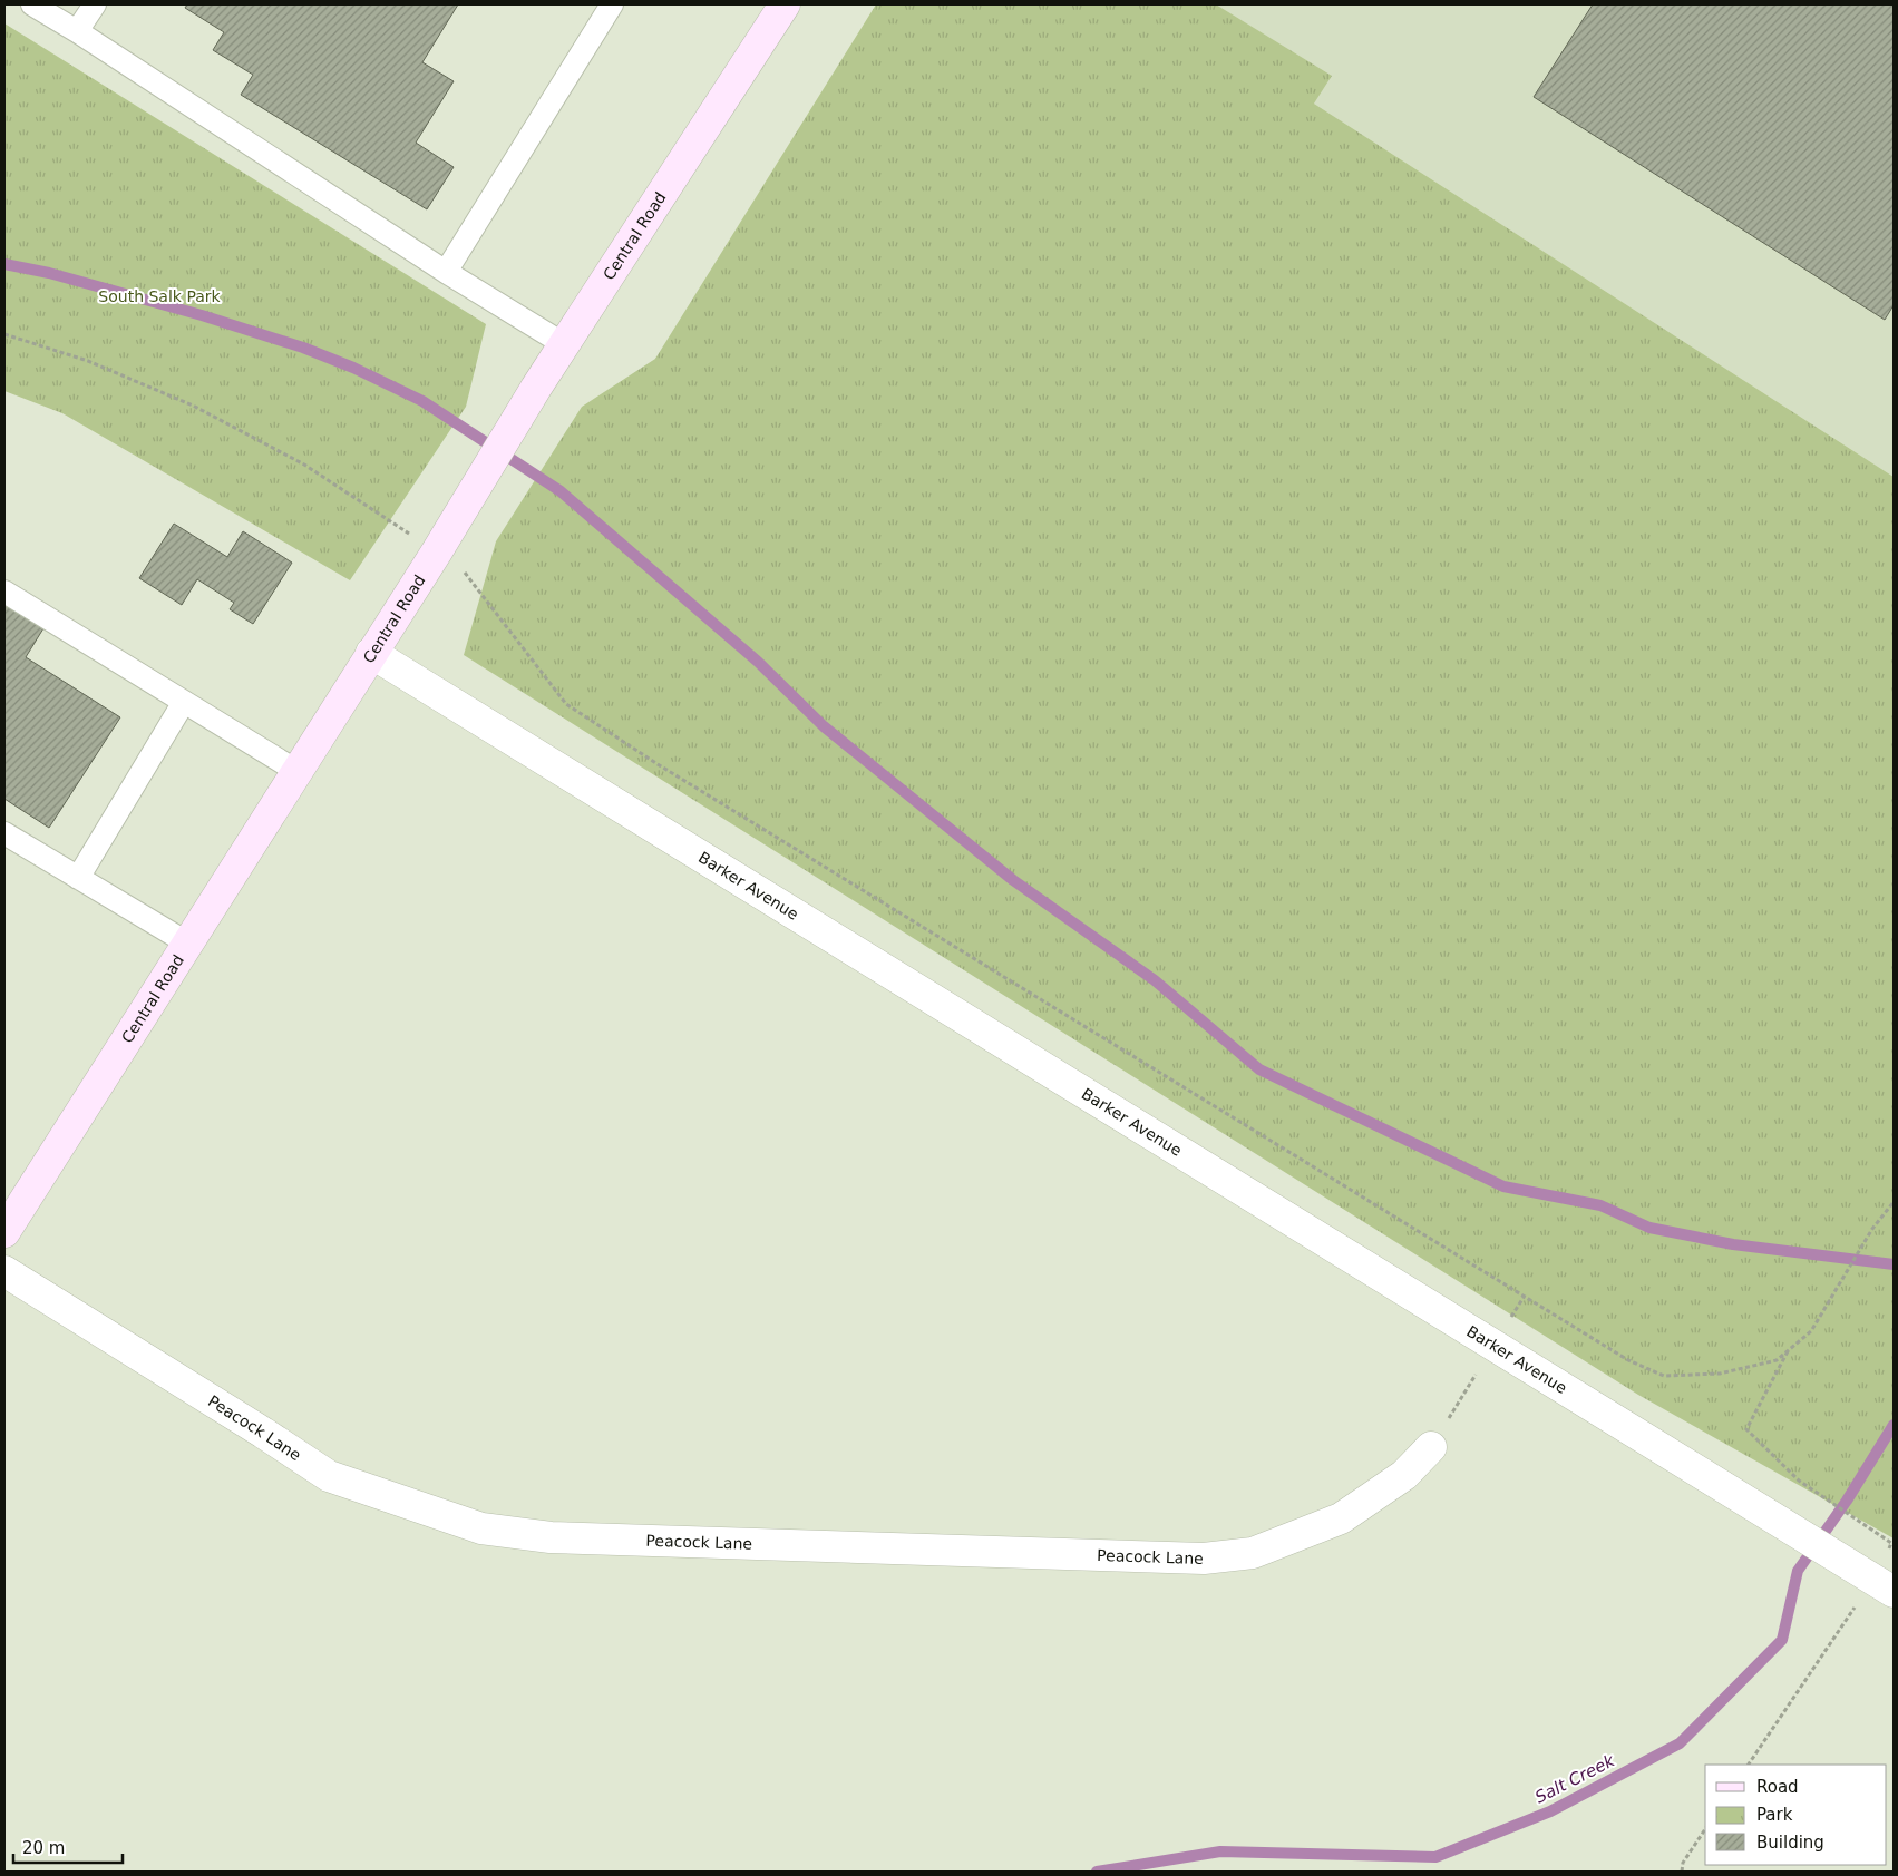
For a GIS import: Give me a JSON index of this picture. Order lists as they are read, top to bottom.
{
  "streets": {
    "street": ["Central Road", "Barker Avenue", "Peacock Lane"]
  },
  "crossings": [
    ["Central Road", "Barker Avenue"]
  ],
  "water": ["Salt Creek"],
  "parks": ["South Salk Park"],
  "legend": ["Road", "Park", "Building"],
  "scale_bar": "20 m"
}
